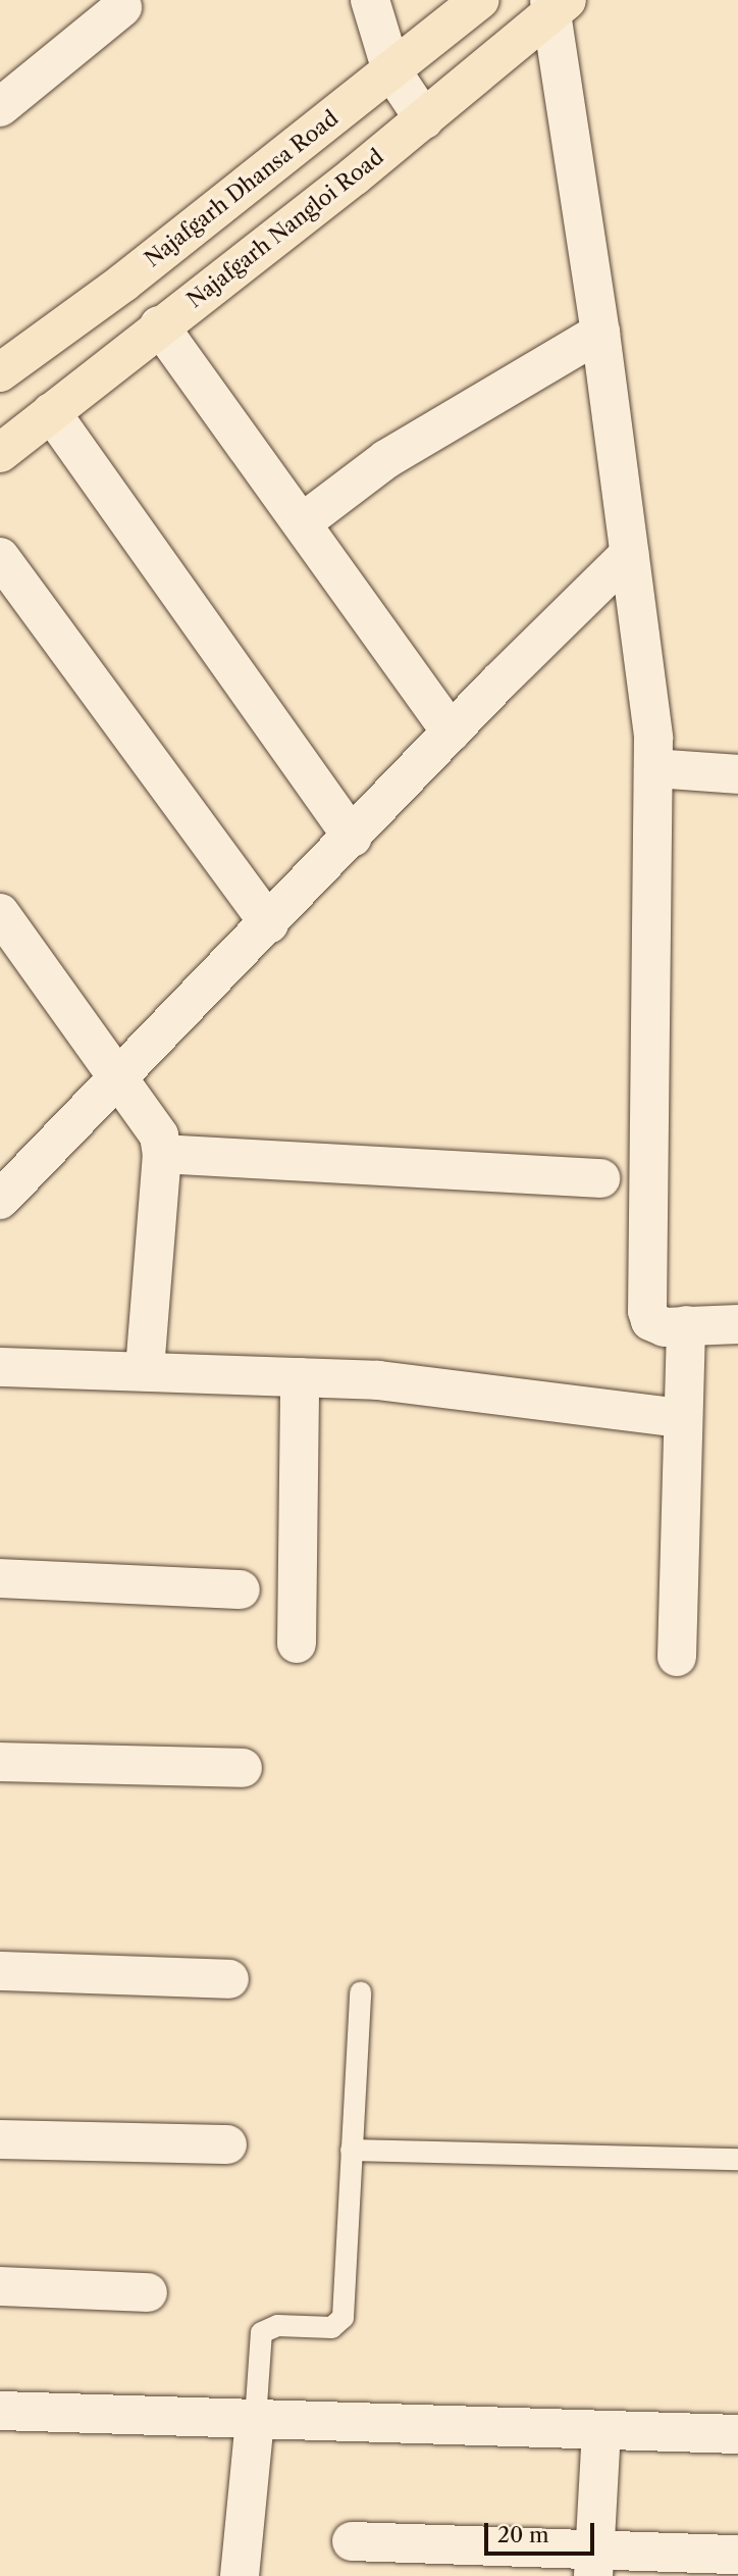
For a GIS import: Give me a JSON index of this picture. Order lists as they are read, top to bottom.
{
  "streets": {
    "main road": ["Najafgarh Dhansa Road", "Najafgarh Nangloi Road"]
  },
  "scale_bar": "20 m"
}
